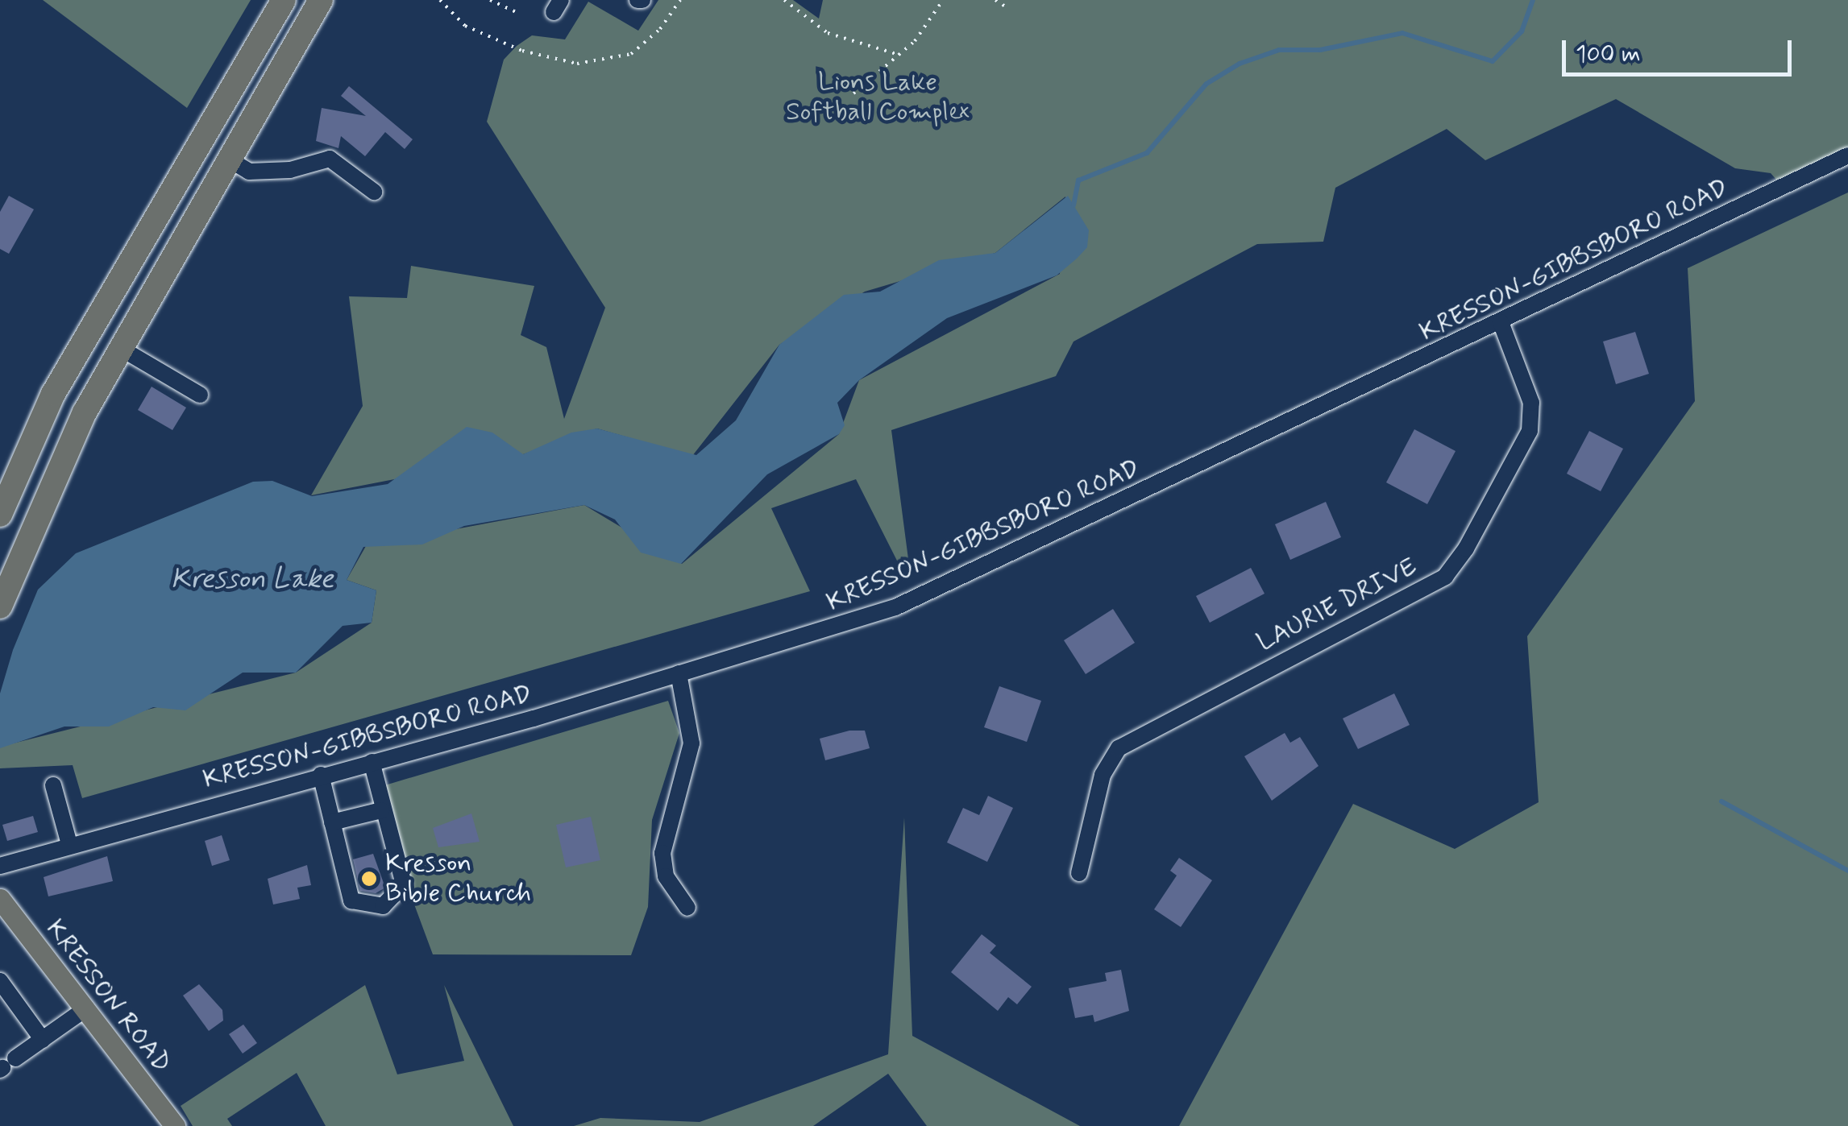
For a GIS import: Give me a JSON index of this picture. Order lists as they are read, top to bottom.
{
  "streets": {
    "main road": ["KRESSON ROAD"],
    "street": ["KRESSON-GIBBSBORO ROAD", "LAURIE DRIVE"]
  },
  "crossings": [
    ["KRESSON-GIBBSBORO ROAD", "LAURIE DRIVE"]
  ],
  "water": ["Kresson Lake"],
  "parks": ["Lions Lake Softball Complex"],
  "places": ["Kresson Bible Church"],
  "scale_bar": "100 m"
}
